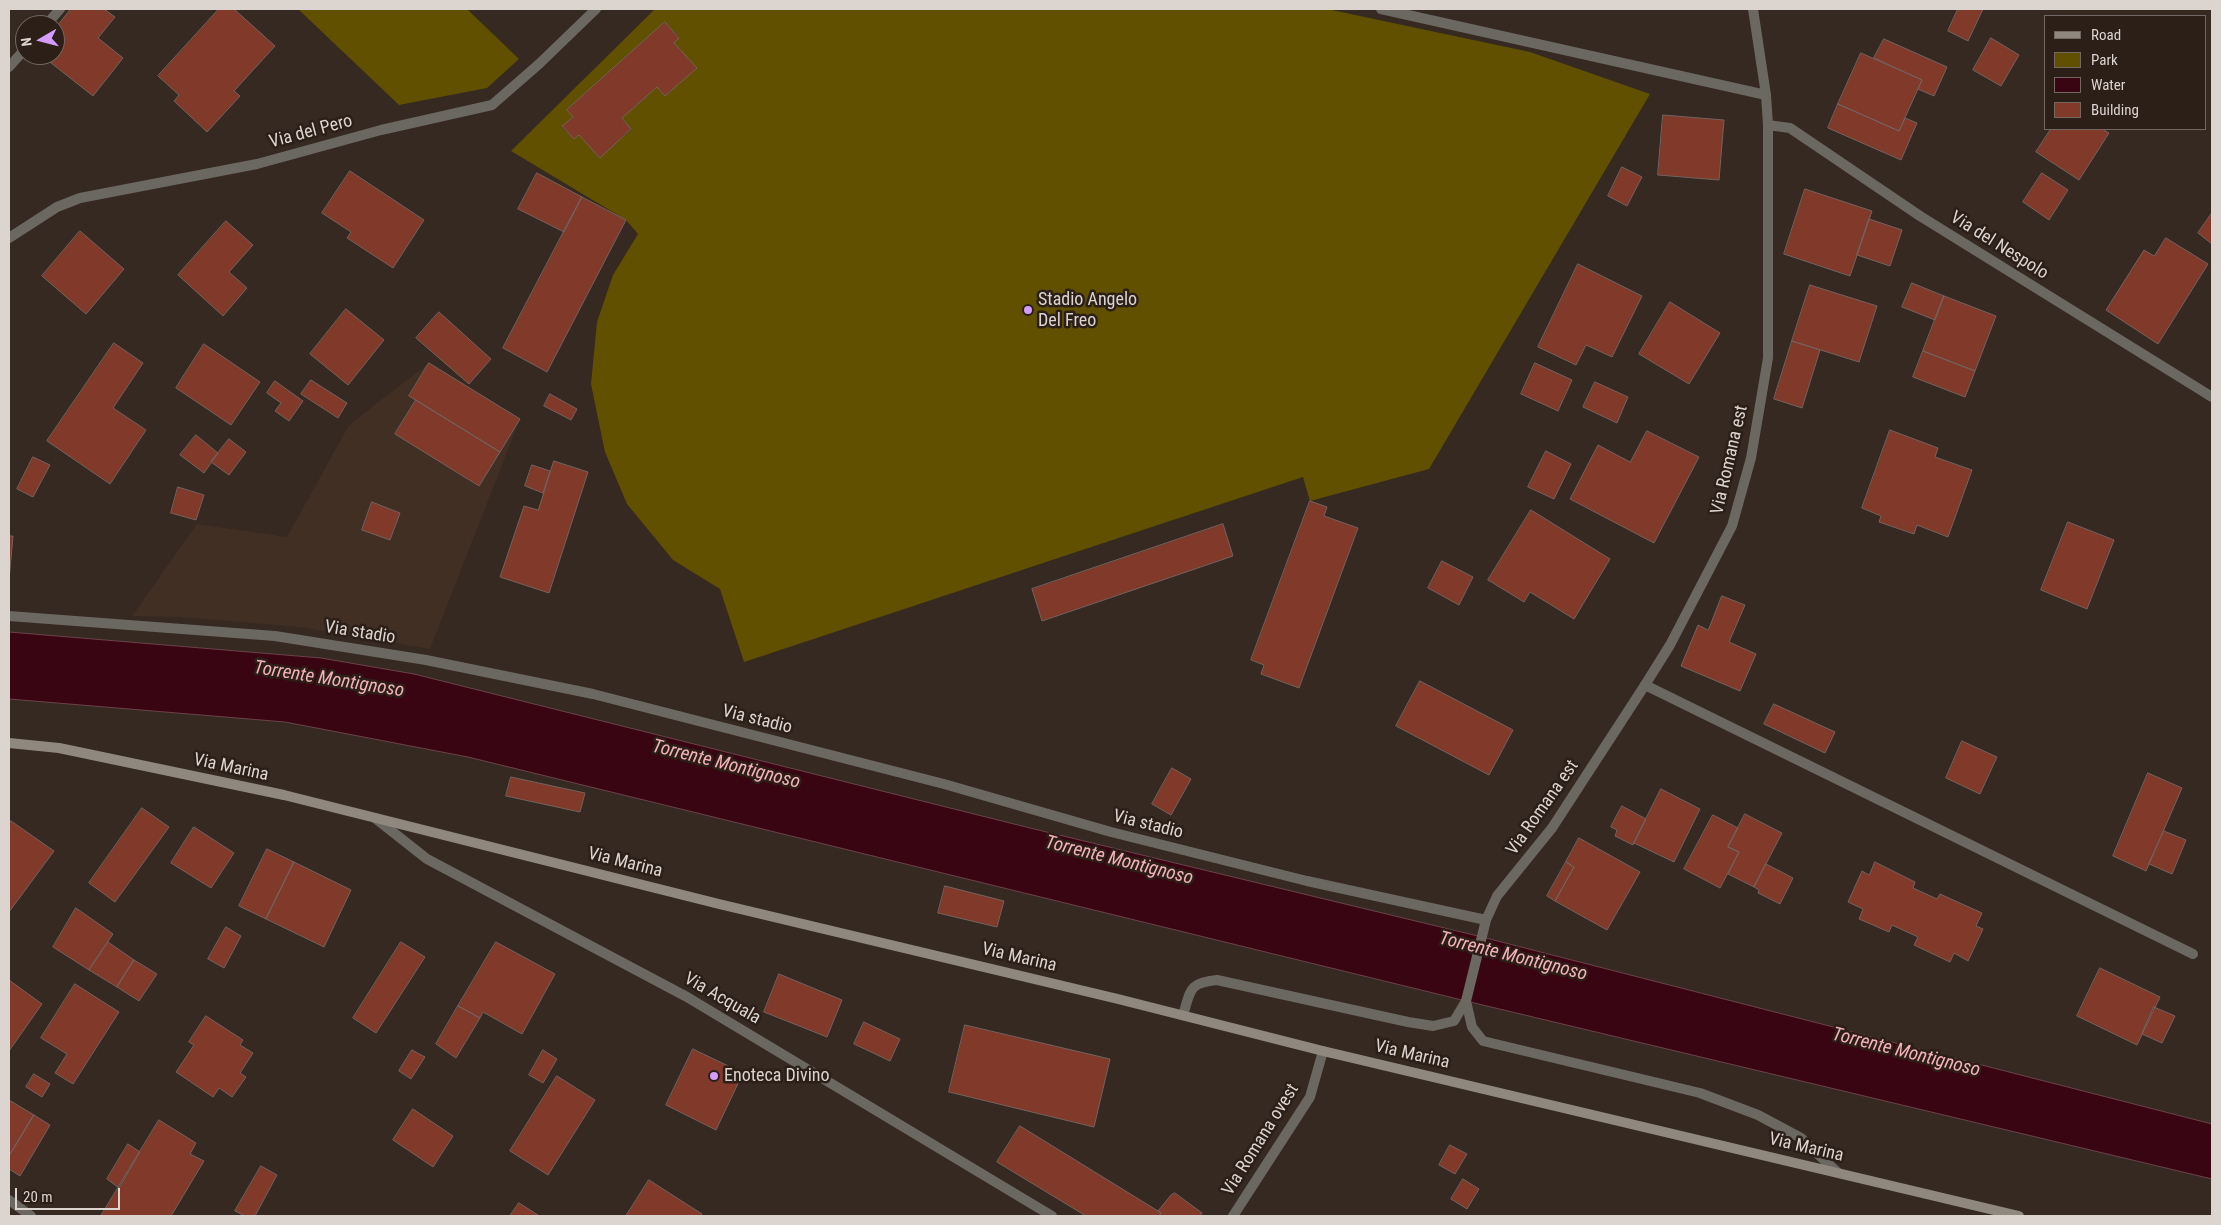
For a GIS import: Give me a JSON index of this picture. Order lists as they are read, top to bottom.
{
  "streets": {
    "main road": ["Via Marina"],
    "street": [
      "Via del Pero",
      "Via del Nespolo",
      "Via Romana est",
      "Via stadio",
      "Via Acquala",
      "Via Romana ovest"
    ]
  },
  "crossings": [
    ["Via del Nespolo", "Via Romana est"],
    ["Via Romana est", "Via stadio"],
    ["Via Marina", "Via Acquala"],
    ["Via Marina", "Via Romana ovest"]
  ],
  "water": ["Torrente Montignoso"],
  "places": ["Stadio Angelo Del Freo", "Enoteca Divino"],
  "legend": [
    "Road",
    "Park",
    "Water",
    "Building"
  ],
  "scale_bar": "20 m",
  "north": "left"
}
